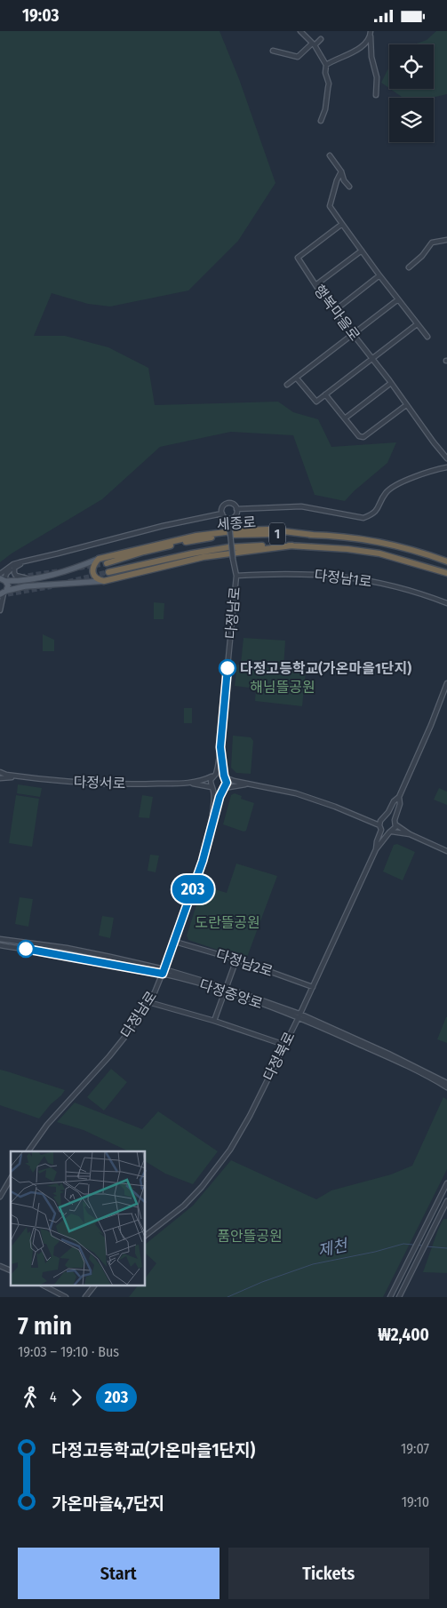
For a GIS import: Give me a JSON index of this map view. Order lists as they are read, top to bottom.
{
  "streets": {
    "highway": ["세종로", "1"],
    "street": [
      "행복마을로",
      "다정남1로",
      "다정남로",
      "다정서로",
      "다정남2로",
      "다정중앙로",
      "다정북로"
    ]
  },
  "crossings": [
    ["다정남1로", "다정남로"],
    ["다정남로", "다정남2로"],
    ["다정남로", "다정중앙로"],
    ["다정남2로", "다정북로"],
    ["다정중앙로", "다정북로"]
  ],
  "water": ["제천"],
  "parks": ["해님뜰공원", "도란뜰공원", "품안뜰공원"],
  "places": ["다정고등학교(가온마을1단지)"],
  "lines": ["bus line 203"],
  "page": {
    "status": "19:03",
    "on_map": "203",
    "heading": ["7 min", "19:03 – 19:10 · Bus", "₩2,400"],
    "legs": ["4", "203"],
    "list": [
      {
        "name": "다정고등학교(가온마을1단지)",
        "value": "19:07"
      },
      {
        "name": "가온마을4,7단지",
        "value": "19:10"
      }
    ],
    "buttons": ["Start", "Tickets"]
  }
}
